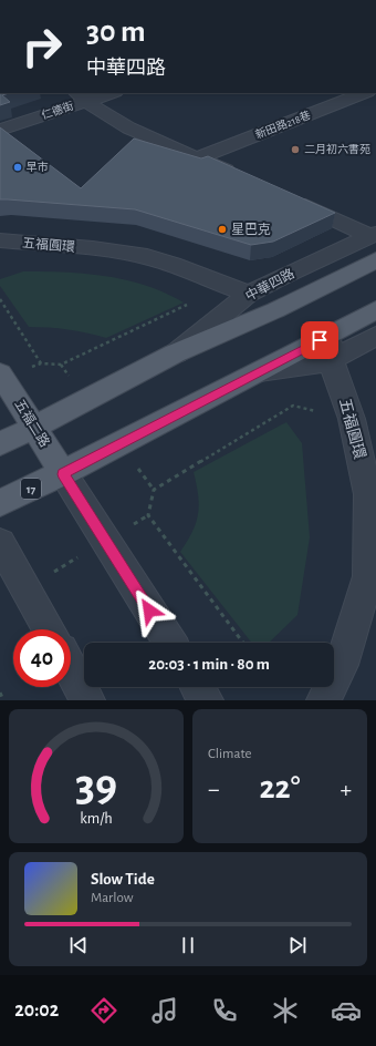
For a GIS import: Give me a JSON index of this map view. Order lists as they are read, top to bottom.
{
  "streets": {
    "main road": ["中華四路", "五福二路", "17"],
    "street": ["仁德街", "新田路218巷", "五福圓環"]
  },
  "crossings": [
    ["五福圓環", "中華四路"],
    ["中華四路", "五福二路"],
    ["五福二路", "17"]
  ],
  "places": ["二月初六書苑", "早市", "星巴克"],
  "page": {
    "turn": ["30 m", "中華四路"],
    "limit": "40",
    "trip": "20:03 · 1 min · 80 m",
    "tile": "Climate",
    "heat": ["−", "22°", "+"],
    "song": ["Slow Tide", "Marlow"],
    "tabs": "20:02",
    "gauge": ["39", "km/h"]
  }
}
